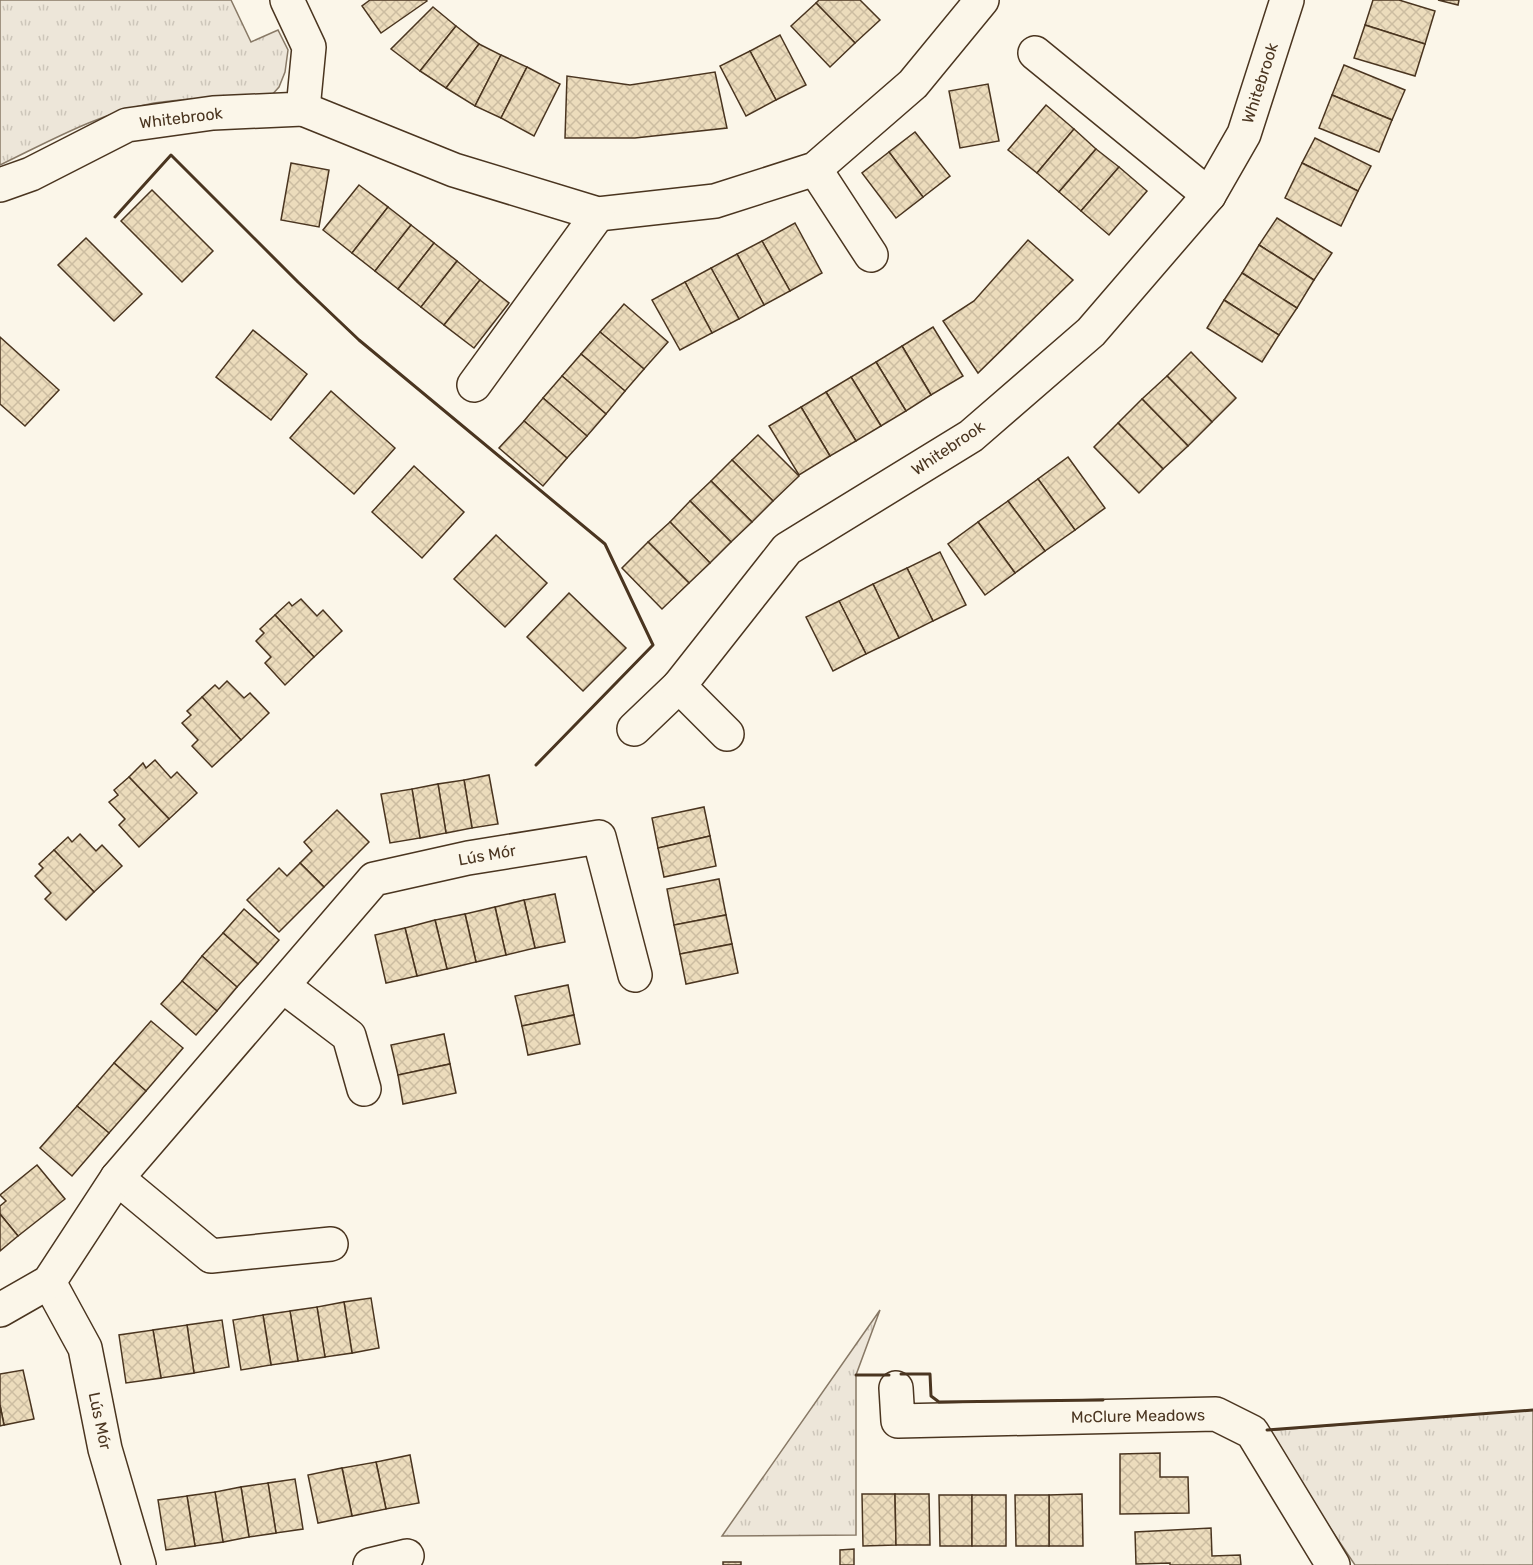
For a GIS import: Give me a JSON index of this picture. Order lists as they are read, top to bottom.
{
  "streets": {
    "street": ["Whitebrook", "Lús Mór", "McClure Meadows"]
  }
}
